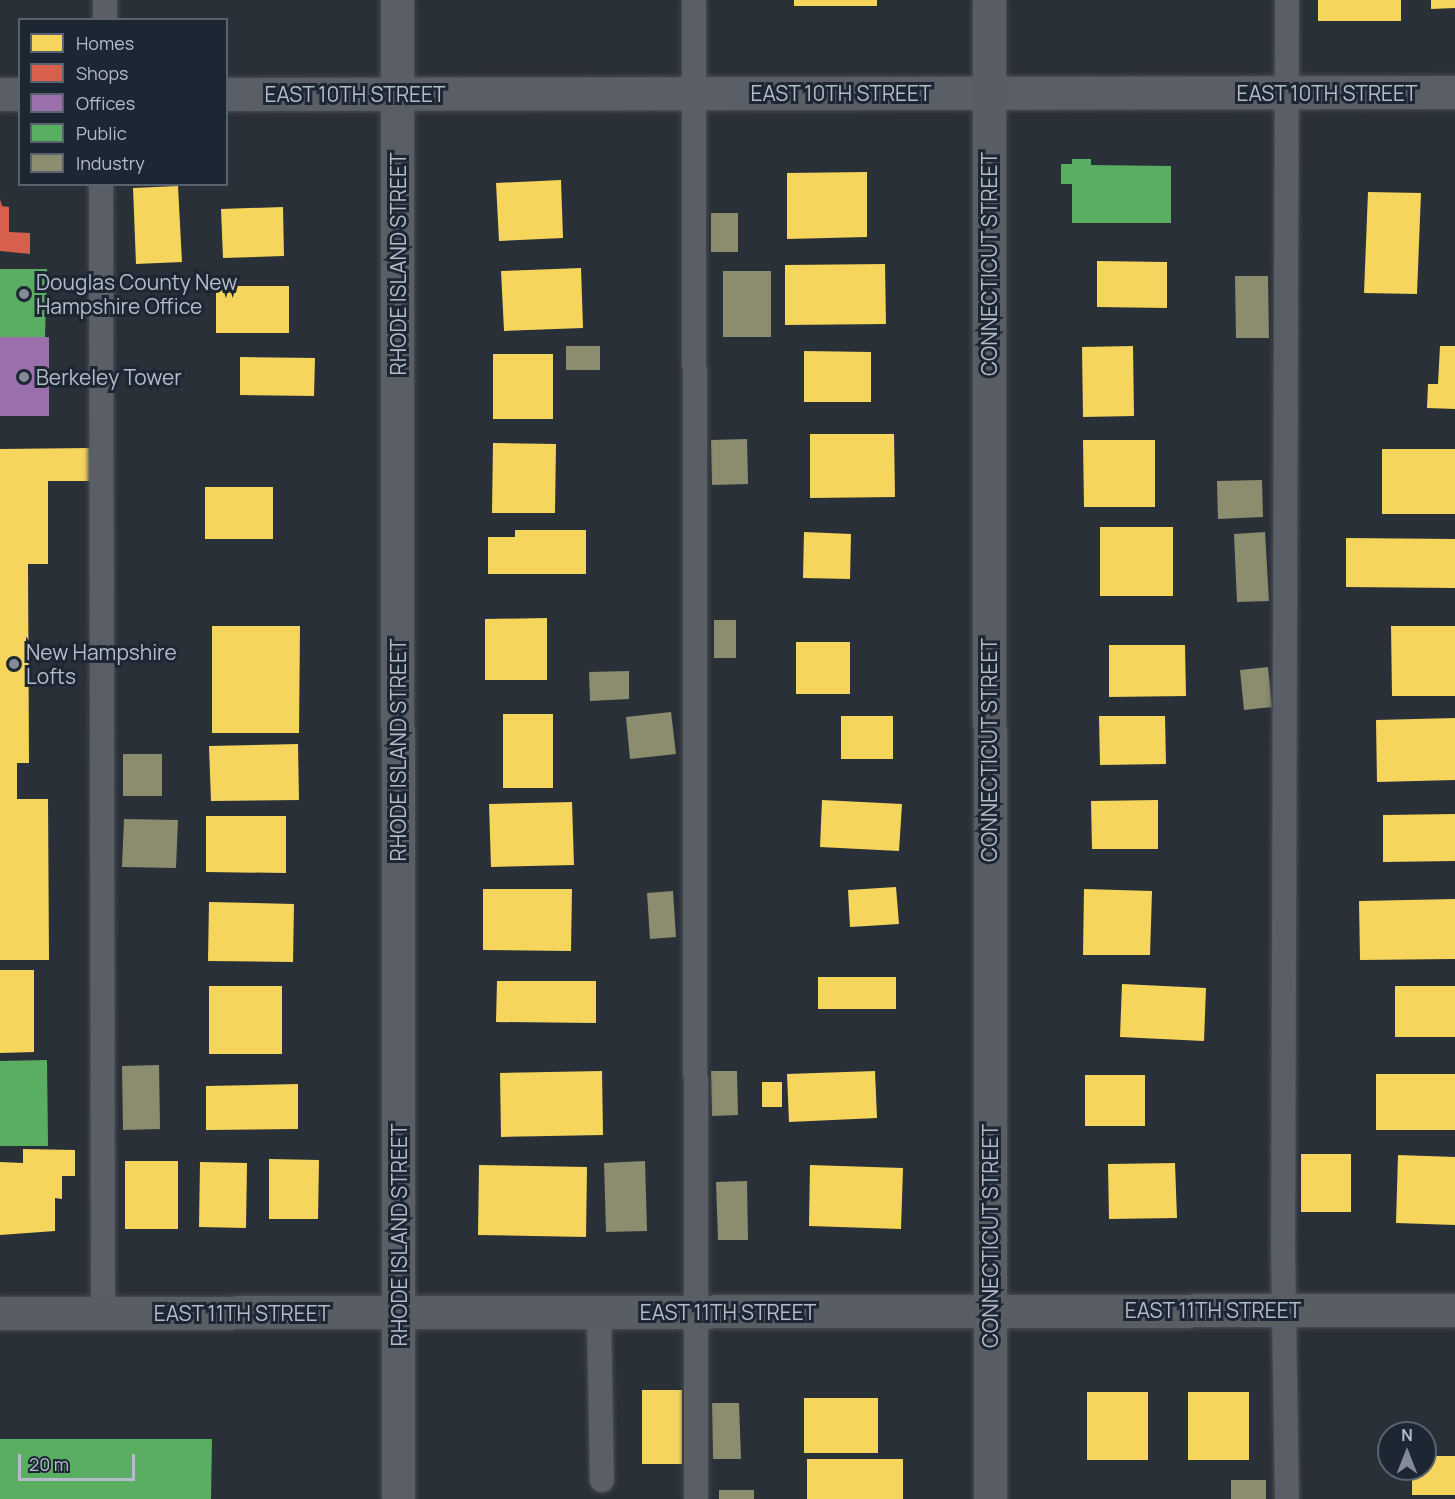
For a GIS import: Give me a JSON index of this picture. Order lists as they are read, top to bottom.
{
  "streets": {
    "street": [
      "EAST 10TH STREET",
      "RHODE ISLAND STREET",
      "CONNECTICUT STREET",
      "EAST 11TH STREET"
    ]
  },
  "crossings": [
    ["EAST 10TH STREET", "RHODE ISLAND STREET"],
    ["EAST 10TH STREET", "CONNECTICUT STREET"],
    ["RHODE ISLAND STREET", "EAST 11TH STREET"],
    ["CONNECTICUT STREET", "EAST 11TH STREET"]
  ],
  "places": ["Douglas County New Hampshire Office", "Berkeley Tower", "New Hampshire Lofts"],
  "legend": [
    "Homes",
    "Shops",
    "Offices",
    "Public",
    "Industry"
  ],
  "scale_bar": "20 m",
  "north": "top"
}
